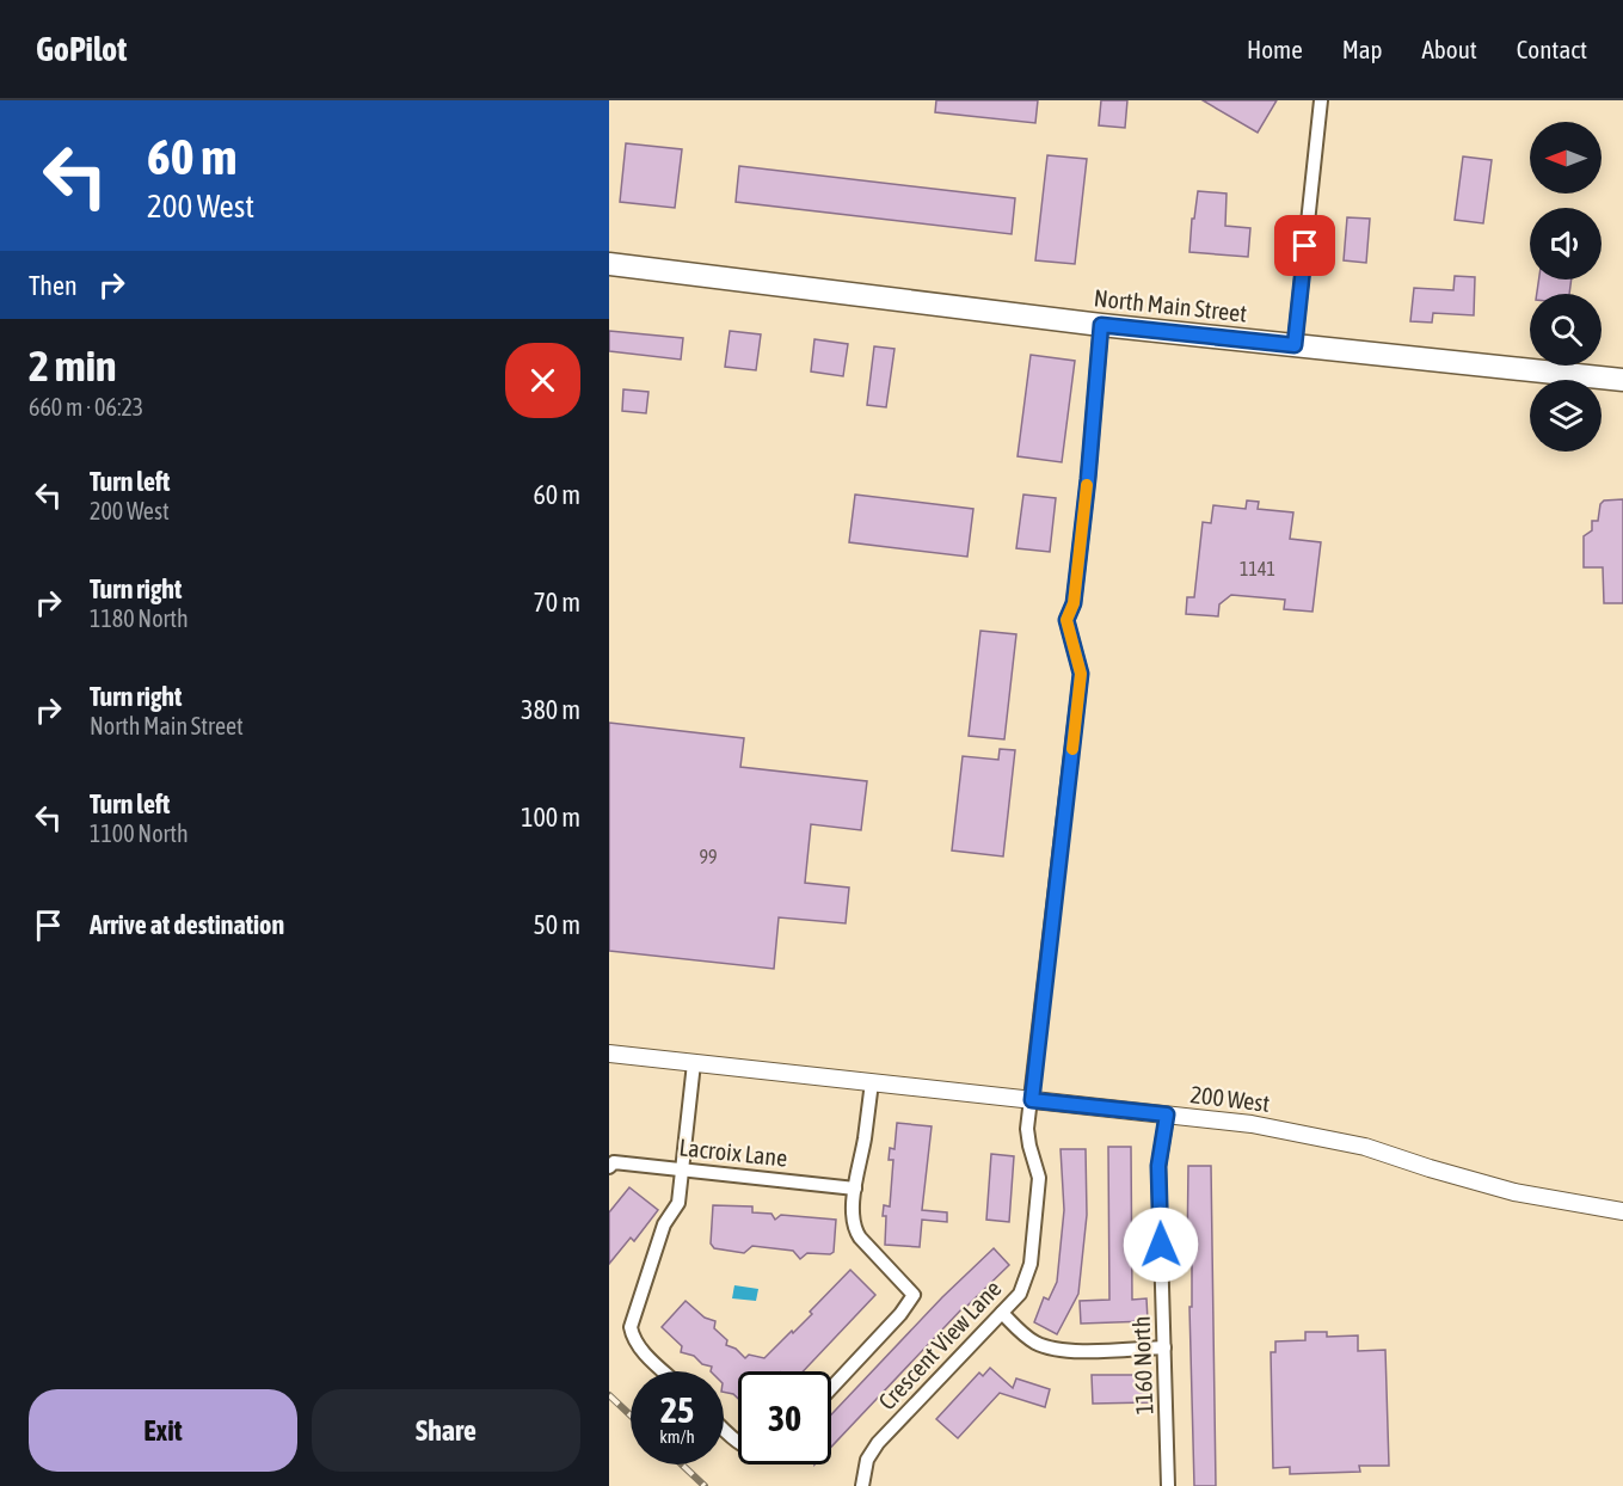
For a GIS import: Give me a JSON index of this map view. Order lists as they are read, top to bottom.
{
  "streets": {
    "highway": ["North Main Street"],
    "street": [
      "200 West",
      "Lacroix Lane",
      "Crescent View Lane",
      "1160 North"
    ]
  },
  "crossings": [
    ["North Main Street", "Crescent View Lane"],
    ["200 West", "Crescent View Lane"],
    ["200 West", "1160 North"]
  ],
  "house_numbers": ["1141", "99"],
  "north": "left",
  "page": {
    "header": "GoPilot",
    "nav": [
      "Home",
      "Map",
      "About",
      "Contact"
    ],
    "turn": ["60 m", "200 West"],
    "then": "Then",
    "heading": ["2 min", "660 m · 06:23"],
    "list": [
      {
        "name": "Turn left",
        "note": "200 West",
        "value": "60 m"
      },
      {
        "name": "Turn right",
        "note": "1180 North",
        "value": "70 m"
      },
      {
        "name": "Turn right",
        "note": "North Main Street",
        "value": "380 m"
      },
      {
        "name": "Turn left",
        "note": "1100 North",
        "value": "100 m"
      },
      {
        "name": "Arrive at destination",
        "value": "50 m"
      }
    ],
    "speed": "25 km/h",
    "limit": "30",
    "buttons": ["Exit", "Share"]
  }
}
